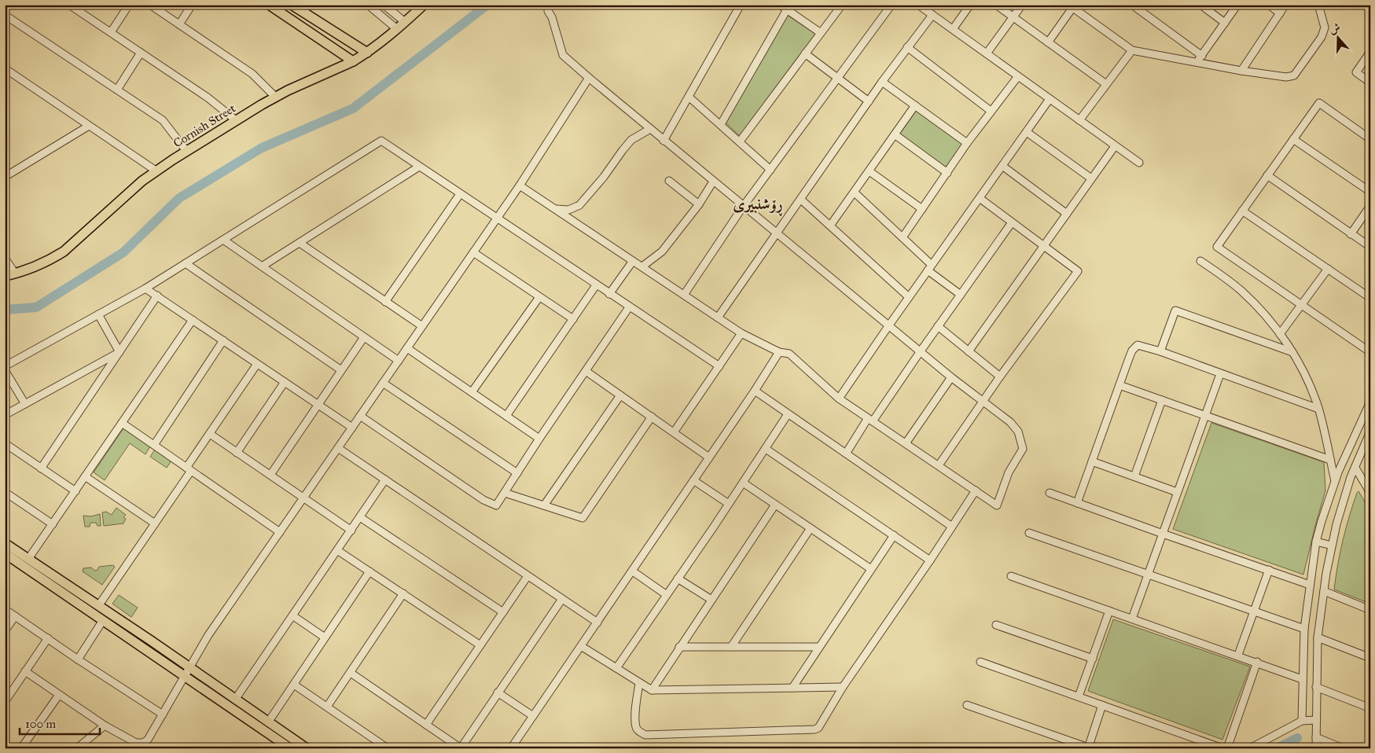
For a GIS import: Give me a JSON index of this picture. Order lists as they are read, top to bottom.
{
  "streets": {
    "main road": ["Cornish Street"]
  },
  "districts": ["ڕۆشنبیری"],
  "scale_bar": "100 m",
  "north": "top"
}
